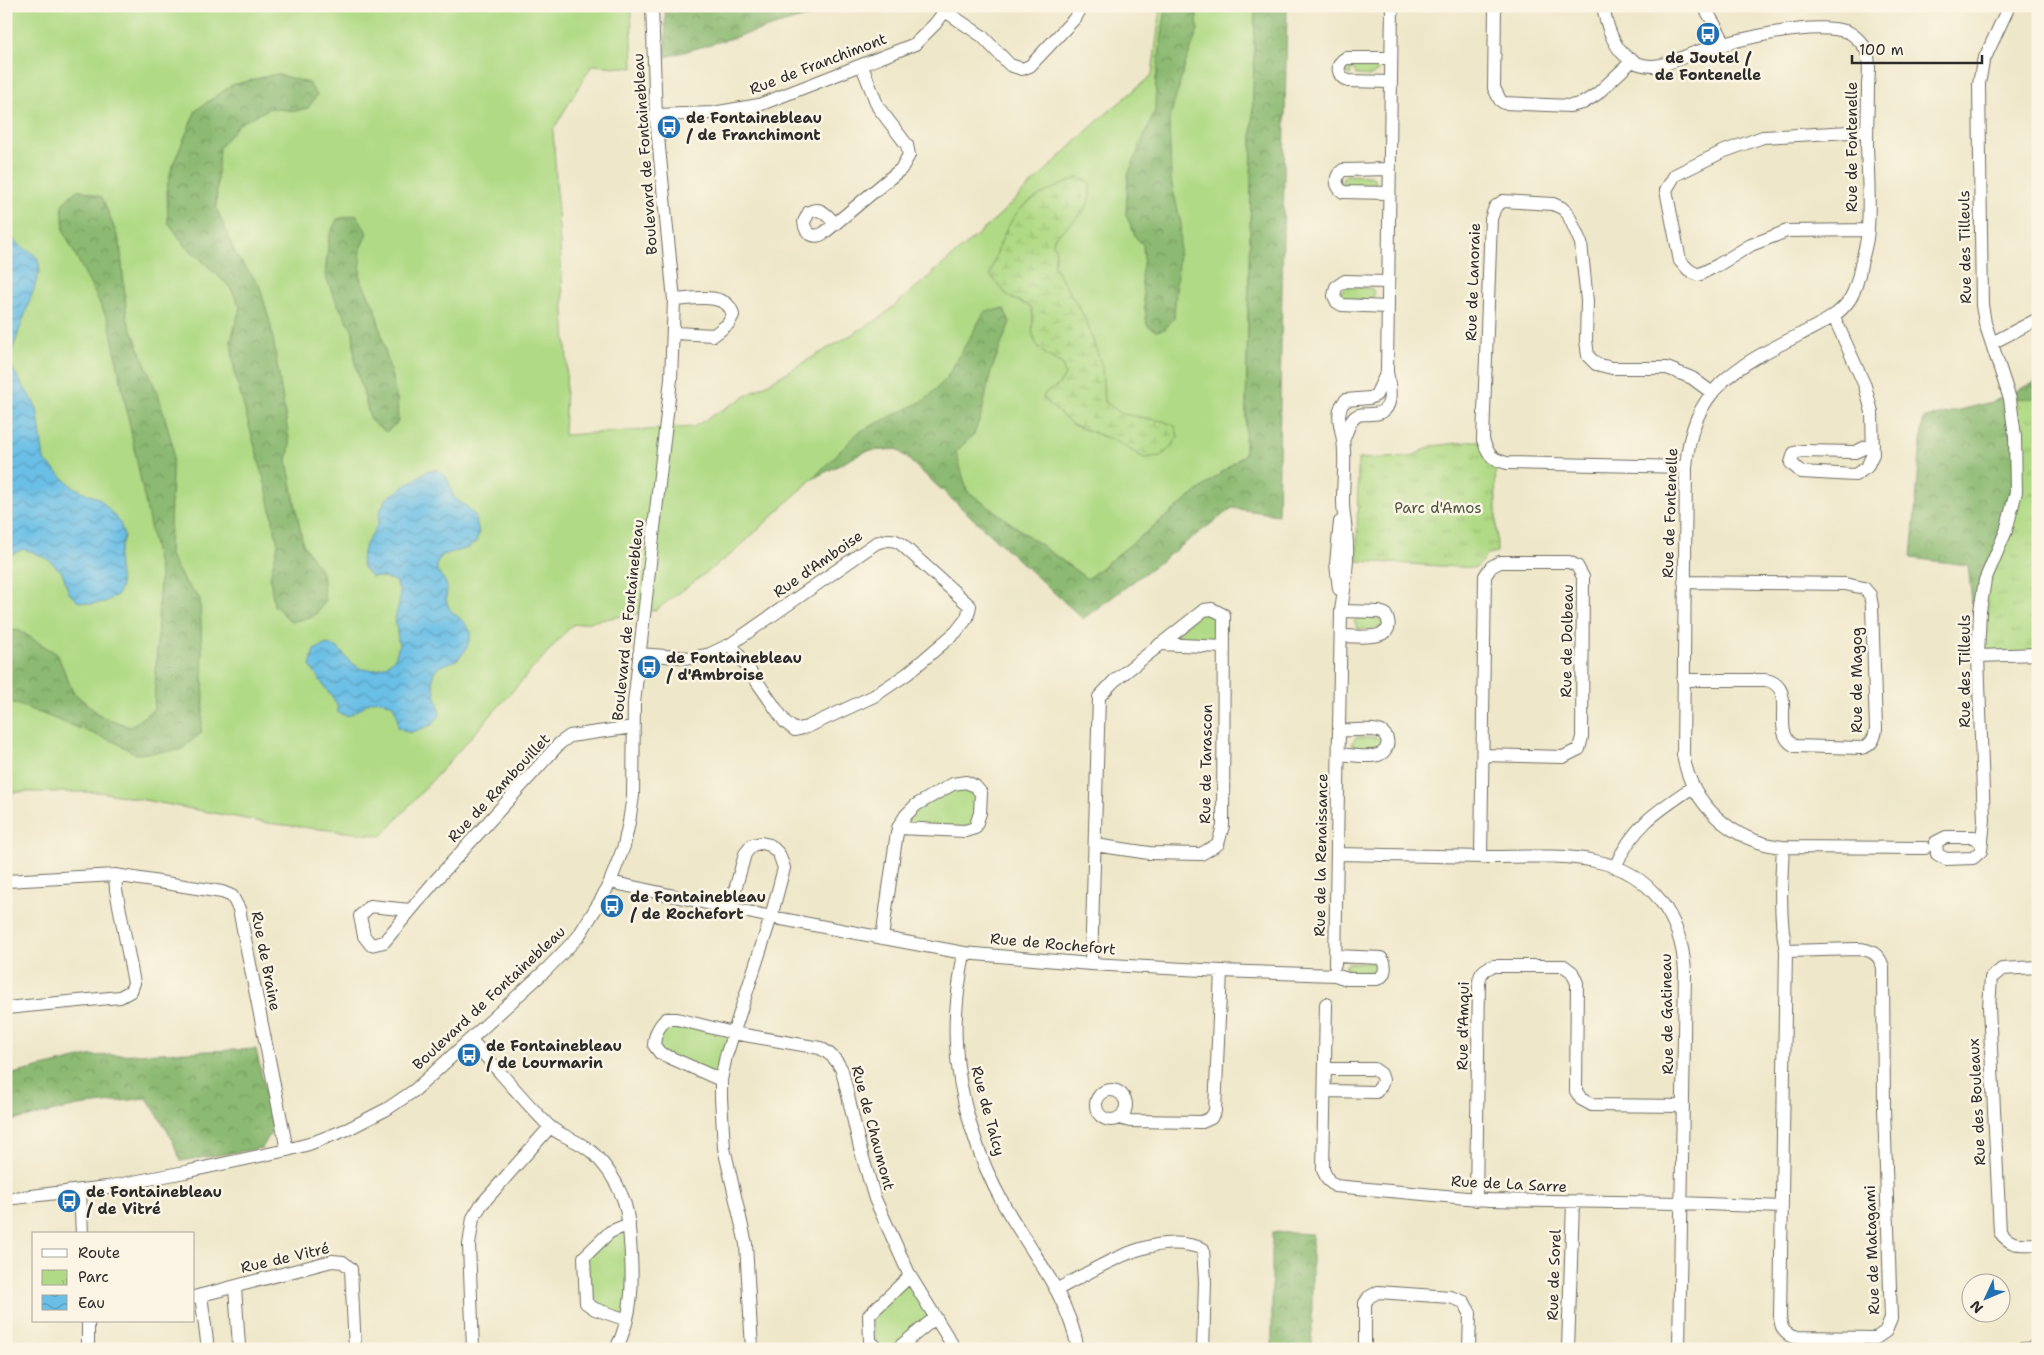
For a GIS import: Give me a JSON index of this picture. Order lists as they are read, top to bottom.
{
  "streets": {
    "street": [
      "Rue de Franchimont",
      "Rue de Fontenelle",
      "Boulevard de Fontainebleau",
      "Rue des Tilleuls",
      "Rue de Lanoraie",
      "Rue d'Amboise",
      "Rue de Dolbeau",
      "Rue de Magog",
      "Rue de Tarascon",
      "Rue de Rambouillet",
      "Rue de la Renaissance",
      "Rue de Rochefort",
      "Rue de Braine",
      "Rue de Gatineau",
      "Rue d'Amqui",
      "Rue des Bouleaux",
      "Rue de Talcy",
      "Rue de Chaumont",
      "Rue de La Sarre",
      "Rue de Matagami",
      "Rue de Vitré",
      "Rue de Sorel"
    ]
  },
  "crossings": [
    ["Rue de Franchimont", "Boulevard de Fontainebleau"],
    ["Rue de Fontenelle", "Rue de Lanoraie"],
    ["Rue de Fontenelle", "Rue de Magog"],
    ["Rue de Fontenelle", "Rue de Matagami"],
    ["Boulevard de Fontainebleau", "Rue d'Amboise"],
    ["Boulevard de Fontainebleau", "Rue de Rambouillet"],
    ["Boulevard de Fontainebleau", "Rue de Rochefort"],
    ["Boulevard de Fontainebleau", "Rue de Braine"],
    ["Rue de Dolbeau", "Rue de Gatineau"],
    ["Rue de Tarascon", "Rue de Rochefort"],
    ["Rue de la Renaissance", "Rue de Rochefort"],
    ["Rue de la Renaissance", "Rue de Gatineau"],
    ["Rue de Rochefort", "Rue de Talcy"],
    ["Rue de Gatineau", "Rue d'Amqui"],
    ["Rue de Gatineau", "Rue de La Sarre"],
    ["Rue d'Amqui", "Rue de La Sarre"],
    ["Rue de La Sarre", "Rue de Matagami"],
    ["Rue de La Sarre", "Rue de Sorel"]
  ],
  "parks": ["Parc d'Amos"],
  "places": {
    "bus stop": [
      "de Joutel / de Fontenelle",
      "de Fontainebleau / de Franchimont",
      "de Fontainebleau / d'Ambroise",
      "de Fontainebleau / de Rochefort",
      "de Fontainebleau / de Lourmarin",
      "de Fontainebleau / de Vitré"
    ]
  },
  "legend": ["Route", "Parc", "Eau"],
  "scale_bar": "100 m",
  "north": "bottom left"
}
